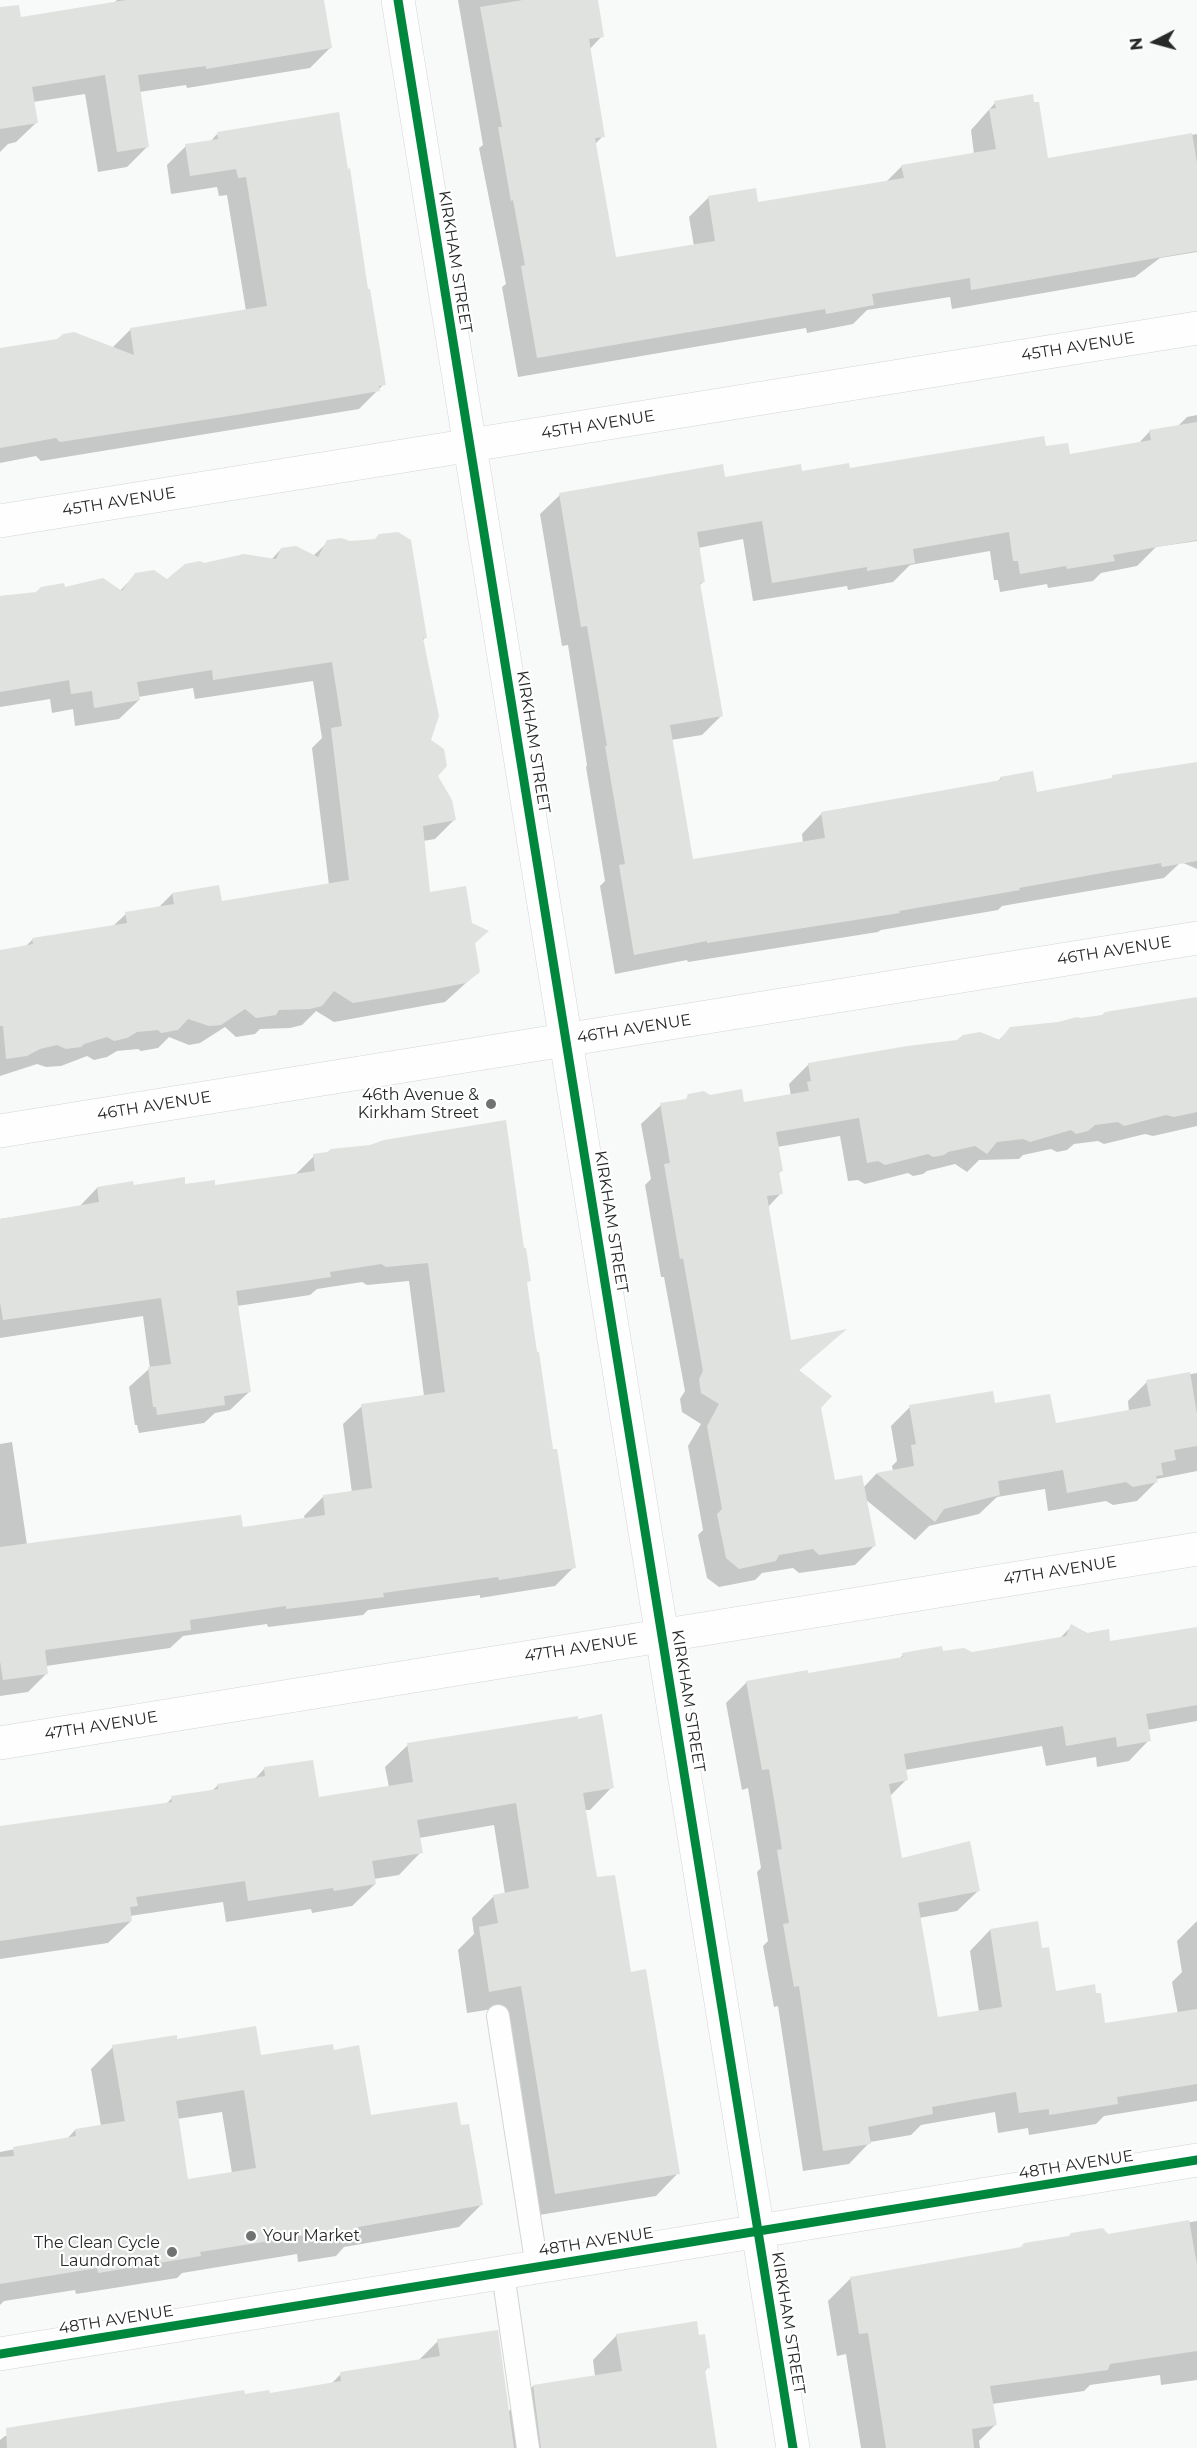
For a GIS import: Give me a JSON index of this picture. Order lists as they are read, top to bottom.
{
  "streets": {
    "street": [
      "KIRKHAM STREET",
      "45TH AVENUE",
      "46TH AVENUE",
      "47TH AVENUE",
      "48TH AVENUE"
    ]
  },
  "crossings": [
    ["KIRKHAM STREET", "45TH AVENUE"],
    ["KIRKHAM STREET", "46TH AVENUE"],
    ["KIRKHAM STREET", "47TH AVENUE"],
    ["KIRKHAM STREET", "48TH AVENUE"]
  ],
  "places": ["46th Avenue & Kirkham Street", "Your Market", "The Clean Cycle Laundromat"],
  "north": "left"
}
